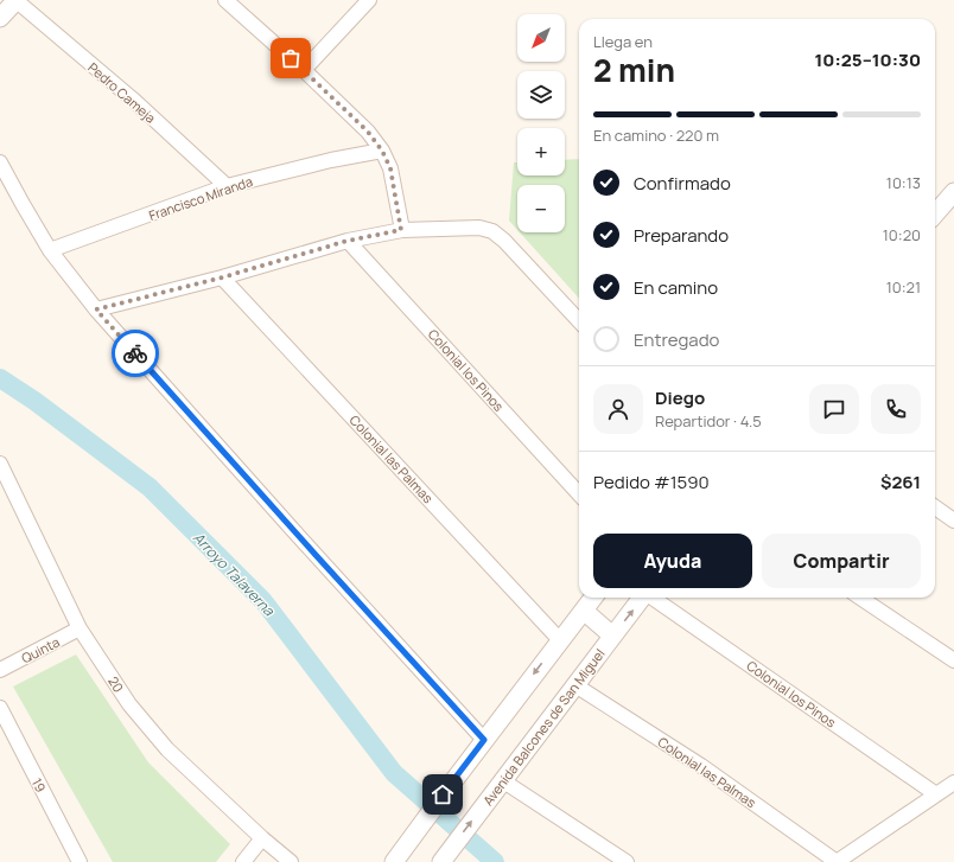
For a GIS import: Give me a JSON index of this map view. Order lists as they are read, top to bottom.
{
  "streets": {
    "street": [
      "Pedro Cameja",
      "Francisco Miranda",
      "Colonial los Pinos",
      "Colonial las Palmas",
      "Quinta",
      "20",
      "Avenida Balcones de San Miguel",
      "19"
    ]
  },
  "crossings": [
    ["Pedro Cameja", "Francisco Miranda"],
    ["Colonial las Palmas", "Avenida Balcones de San Miguel"],
    ["Quinta", "20"]
  ],
  "water": ["Arroyo Talaverna"],
  "north": "bottom left",
  "page": {
    "map_buttons": ["+", "−"],
    "heading": ["2 min", "Llega en", "10:25–10:30"],
    "panel": [
      "Diego",
      "Repartidor · 4.5",
      "Pedido #1590",
      "$261"
    ],
    "bar": "En camino · 220 m",
    "list": [
      ["Confirmado", "10:13"],
      ["Preparando", "10:20"],
      ["En camino", "10:21"],
      "Entregado"
    ],
    "buttons": ["Ayuda", "Compartir"]
  }
}
